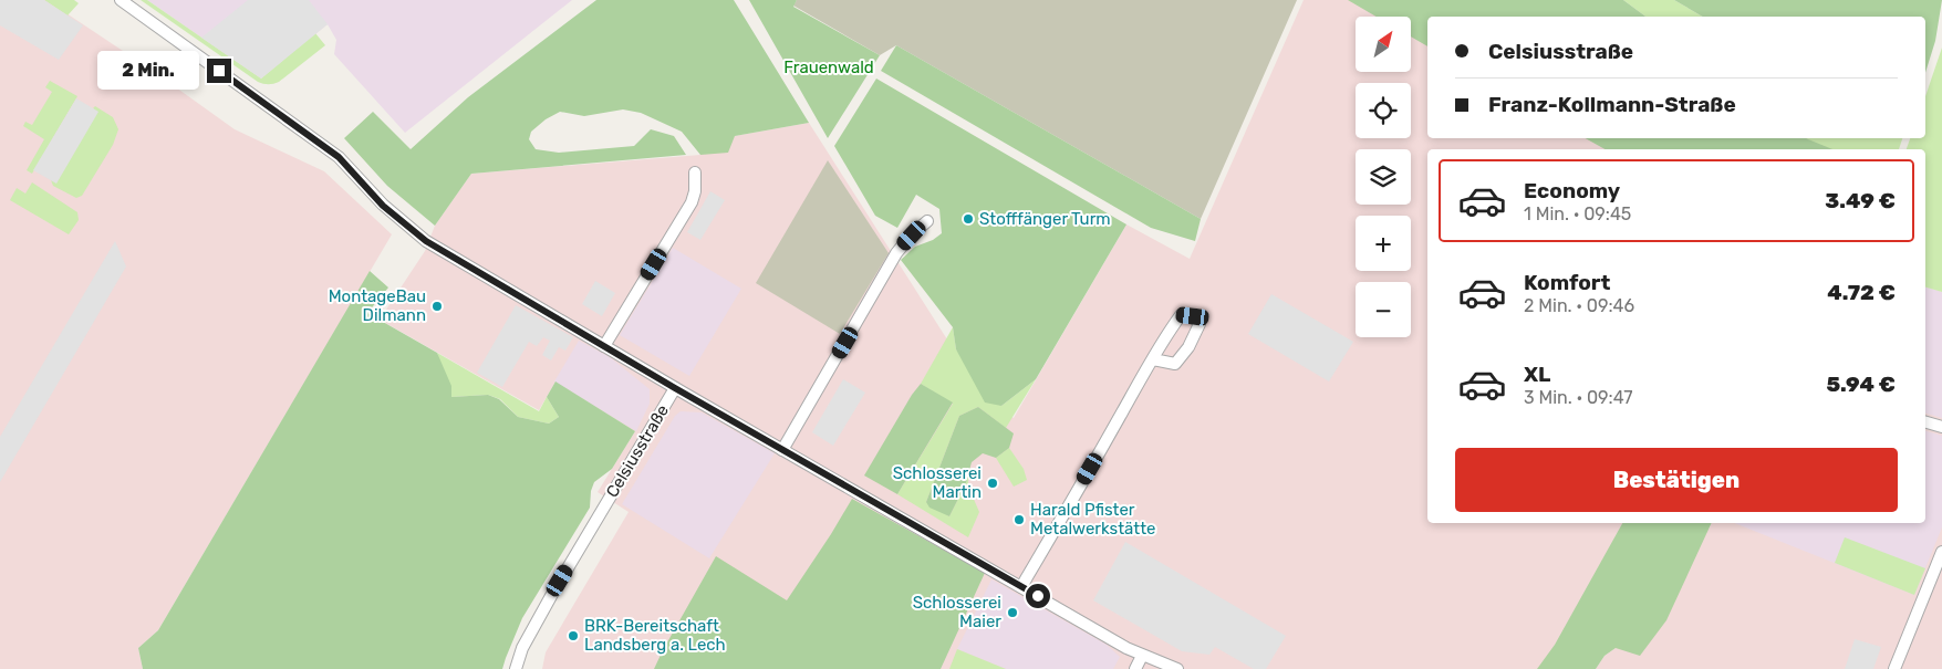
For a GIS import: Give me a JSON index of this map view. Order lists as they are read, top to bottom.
{
  "streets": {
    "street": ["Celsiusstraße"]
  },
  "parks": ["Frauenwald"],
  "places": [
    "Stofffänger Turm",
    "MontageBau Dilmann",
    "Schlosserei Martin",
    "Harald Pfister Metalwerkstätte",
    "Schlosserei Maier",
    "BRK-Bereitschaft Landsberg a. Lech"
  ],
  "north": "top right",
  "page": {
    "map_buttons": ["+", "−"],
    "banner": ["Celsiusstraße", "Franz-Kollmann-Straße"],
    "bubble": "2 Min.",
    "list": [
      {
        "name": "Economy",
        "note": "1 Min. · 09:45",
        "value": "3.49 €"
      },
      {
        "name": "Komfort",
        "note": "2 Min. · 09:46",
        "value": "4.72 €"
      },
      {
        "name": "XL",
        "note": "3 Min. · 09:47",
        "value": "5.94 €"
      }
    ],
    "buttons": "Bestätigen"
  }
}
